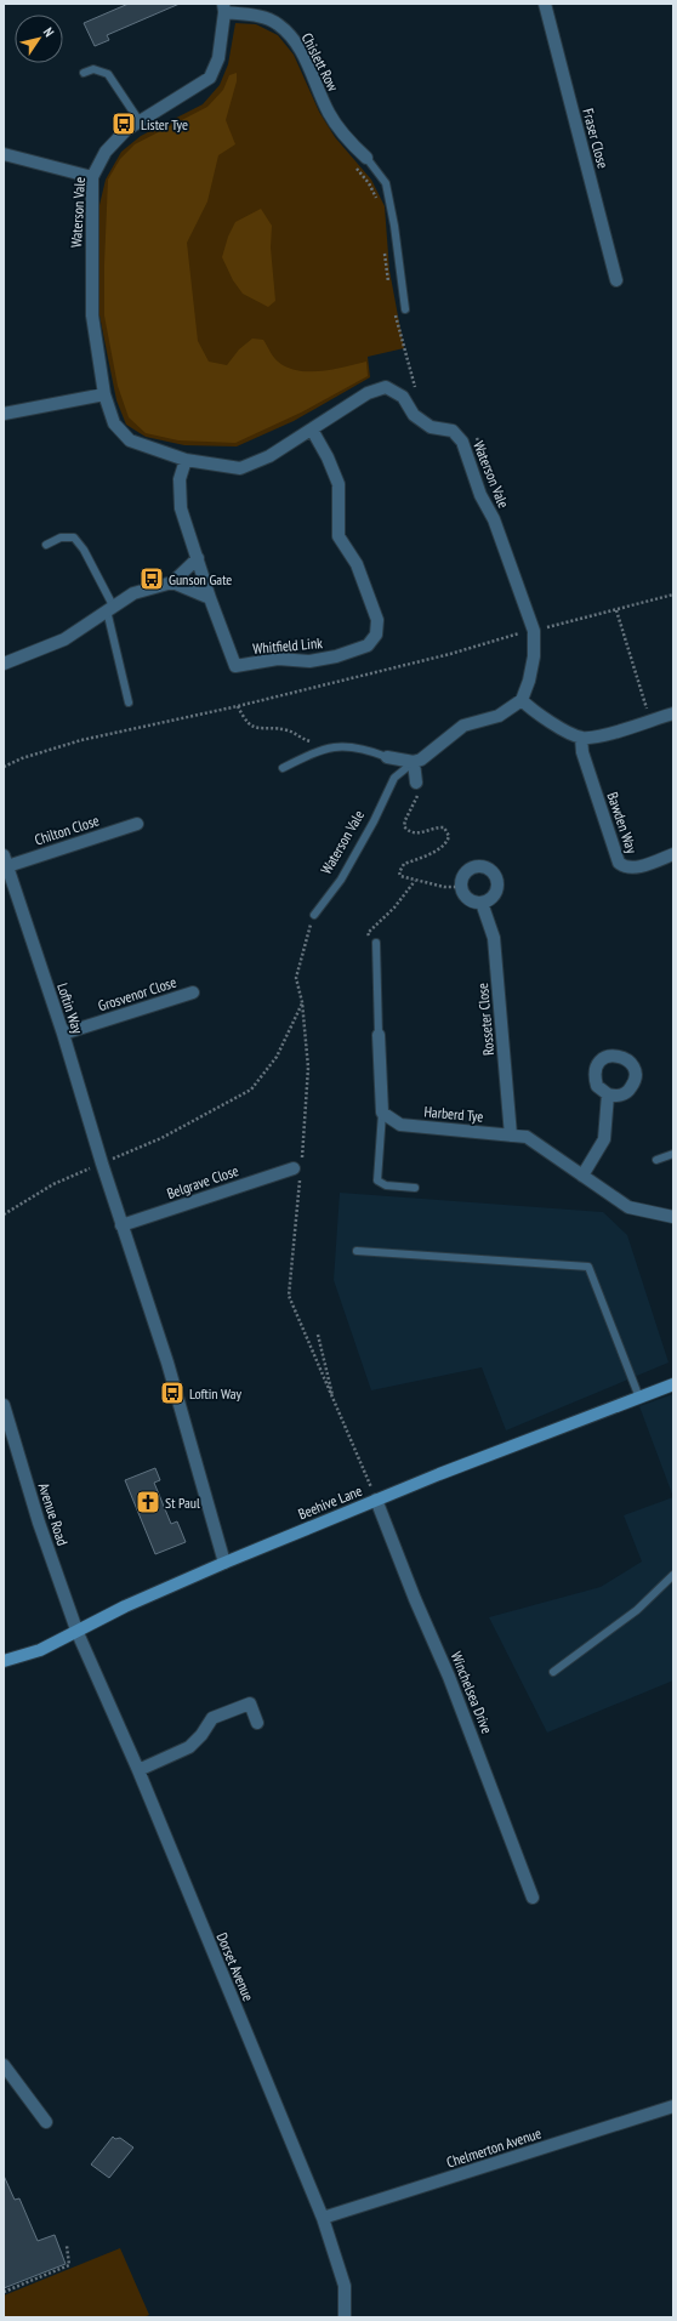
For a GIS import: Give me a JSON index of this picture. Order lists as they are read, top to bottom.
{
  "streets": {
    "main road": ["Beehive Lane"],
    "street": [
      "Chislett Row",
      "Fraser Close",
      "Waterson Vale",
      "Whitfield Link",
      "Bawden Way",
      "Chilton Close",
      "Grosvenor Close",
      "Loftin Way",
      "Rosseter Close",
      "Harberd Tye",
      "Belgrave Close",
      "Avenue Road",
      "Winchelsea Drive",
      "Dorset Avenue",
      "Chelmerton Avenue"
    ]
  },
  "crossings": [
    ["Chislett Row", "Waterson Vale"],
    ["Waterson Vale", "Whitfield Link"],
    ["Chilton Close", "Loftin Way"],
    ["Grosvenor Close", "Loftin Way"],
    ["Loftin Way", "Belgrave Close"],
    ["Loftin Way", "Beehive Lane"],
    ["Rosseter Close", "Harberd Tye"],
    ["Beehive Lane", "Avenue Road"],
    ["Beehive Lane", "Winchelsea Drive"],
    ["Beehive Lane", "Dorset Avenue"],
    ["Avenue Road", "Dorset Avenue"],
    ["Dorset Avenue", "Chelmerton Avenue"]
  ],
  "places": {
    "bus stop": ["Lister Tye", "Gunson Gate", "Loftin Way"],
    "church": ["St Paul"]
  },
  "north": "top right"
}
